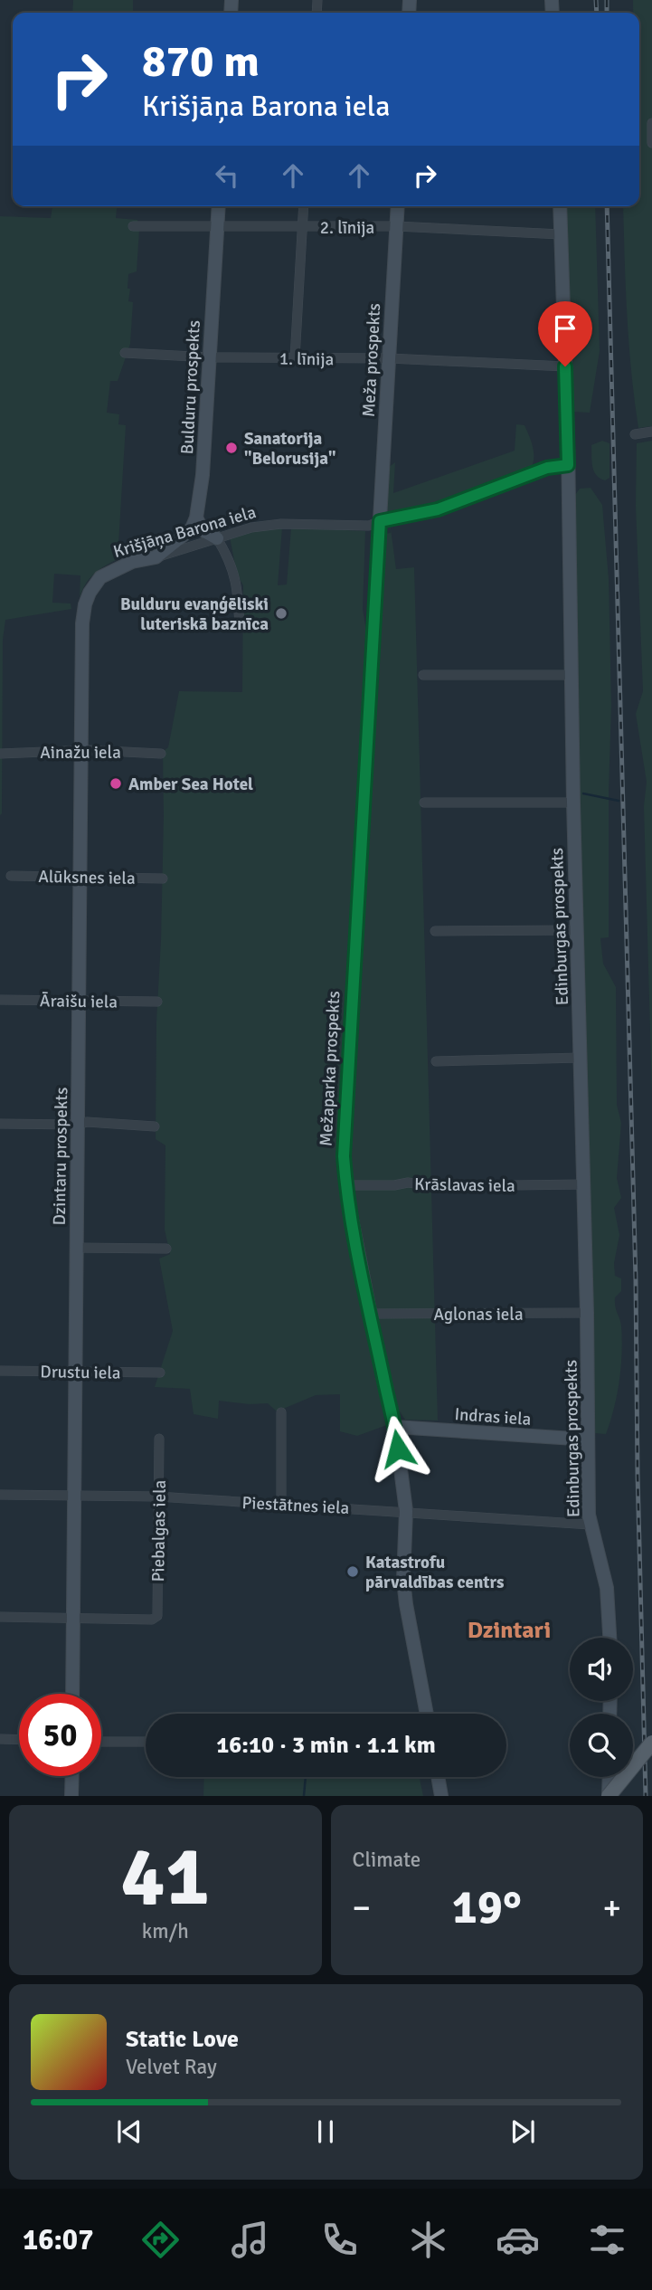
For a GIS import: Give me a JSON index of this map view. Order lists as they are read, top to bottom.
{
  "streets": {
    "street": [
      "2. līnija",
      "1. līnija",
      "Meža prospekts",
      "Bulduru prospekts",
      "Krišjāņa Barona iela",
      "Ainažu iela",
      "Alūksnes iela",
      "Edinburgas prospekts",
      "Āraišu iela",
      "Mežaparka prospekts",
      "Dzintaru prospekts",
      "Krāslavas iela",
      "Aglonas iela",
      "Drustu iela",
      "Indras iela",
      "Piestātnes iela",
      "Piebalgas iela"
    ]
  },
  "crossings": [
    ["2. līnija", "Meža prospekts"],
    ["2. līnija", "Bulduru prospekts"],
    ["2. līnija", "Edinburgas prospekts"],
    ["1. līnija", "Meža prospekts"],
    ["1. līnija", "Bulduru prospekts"],
    ["1. līnija", "Edinburgas prospekts"],
    ["Meža prospekts", "Krišjāņa Barona iela"],
    ["Meža prospekts", "Mežaparka prospekts"],
    ["Krišjāņa Barona iela", "Edinburgas prospekts"],
    ["Krišjāņa Barona iela", "Mežaparka prospekts"],
    ["Krišjāņa Barona iela", "Dzintaru prospekts"],
    ["Ainažu iela", "Dzintaru prospekts"],
    ["Alūksnes iela", "Dzintaru prospekts"],
    ["Edinburgas prospekts", "Krāslavas iela"],
    ["Edinburgas prospekts", "Aglonas iela"],
    ["Edinburgas prospekts", "Indras iela"],
    ["Edinburgas prospekts", "Piestātnes iela"],
    ["Āraišu iela", "Dzintaru prospekts"],
    ["Mežaparka prospekts", "Krāslavas iela"],
    ["Mežaparka prospekts", "Aglonas iela"],
    ["Mežaparka prospekts", "Indras iela"],
    ["Mežaparka prospekts", "Piestātnes iela"],
    ["Dzintaru prospekts", "Drustu iela"],
    ["Dzintaru prospekts", "Piestātnes iela"],
    ["Dzintaru prospekts", "Piebalgas iela"],
    ["Piestātnes iela", "Piebalgas iela"]
  ],
  "districts": ["Dzintari"],
  "places": [
    "Sanatorija \"Belorusija\"",
    "Bulduru evaņģēliski luteriskā baznīca",
    "Amber Sea Hotel",
    "Katastrofu pārvaldības centrs"
  ],
  "page": {
    "turn": ["870 m", "Krišjāņa Barona iela"],
    "limit": "50",
    "trip": "16:10 · 3 min · 1.1 km",
    "tile": [
      ["41", "km/h"],
      "Climate"
    ],
    "heat": ["−", "19°", "+"],
    "song": ["Static Love", "Velvet Ray"],
    "tabs": "16:07"
  }
}
